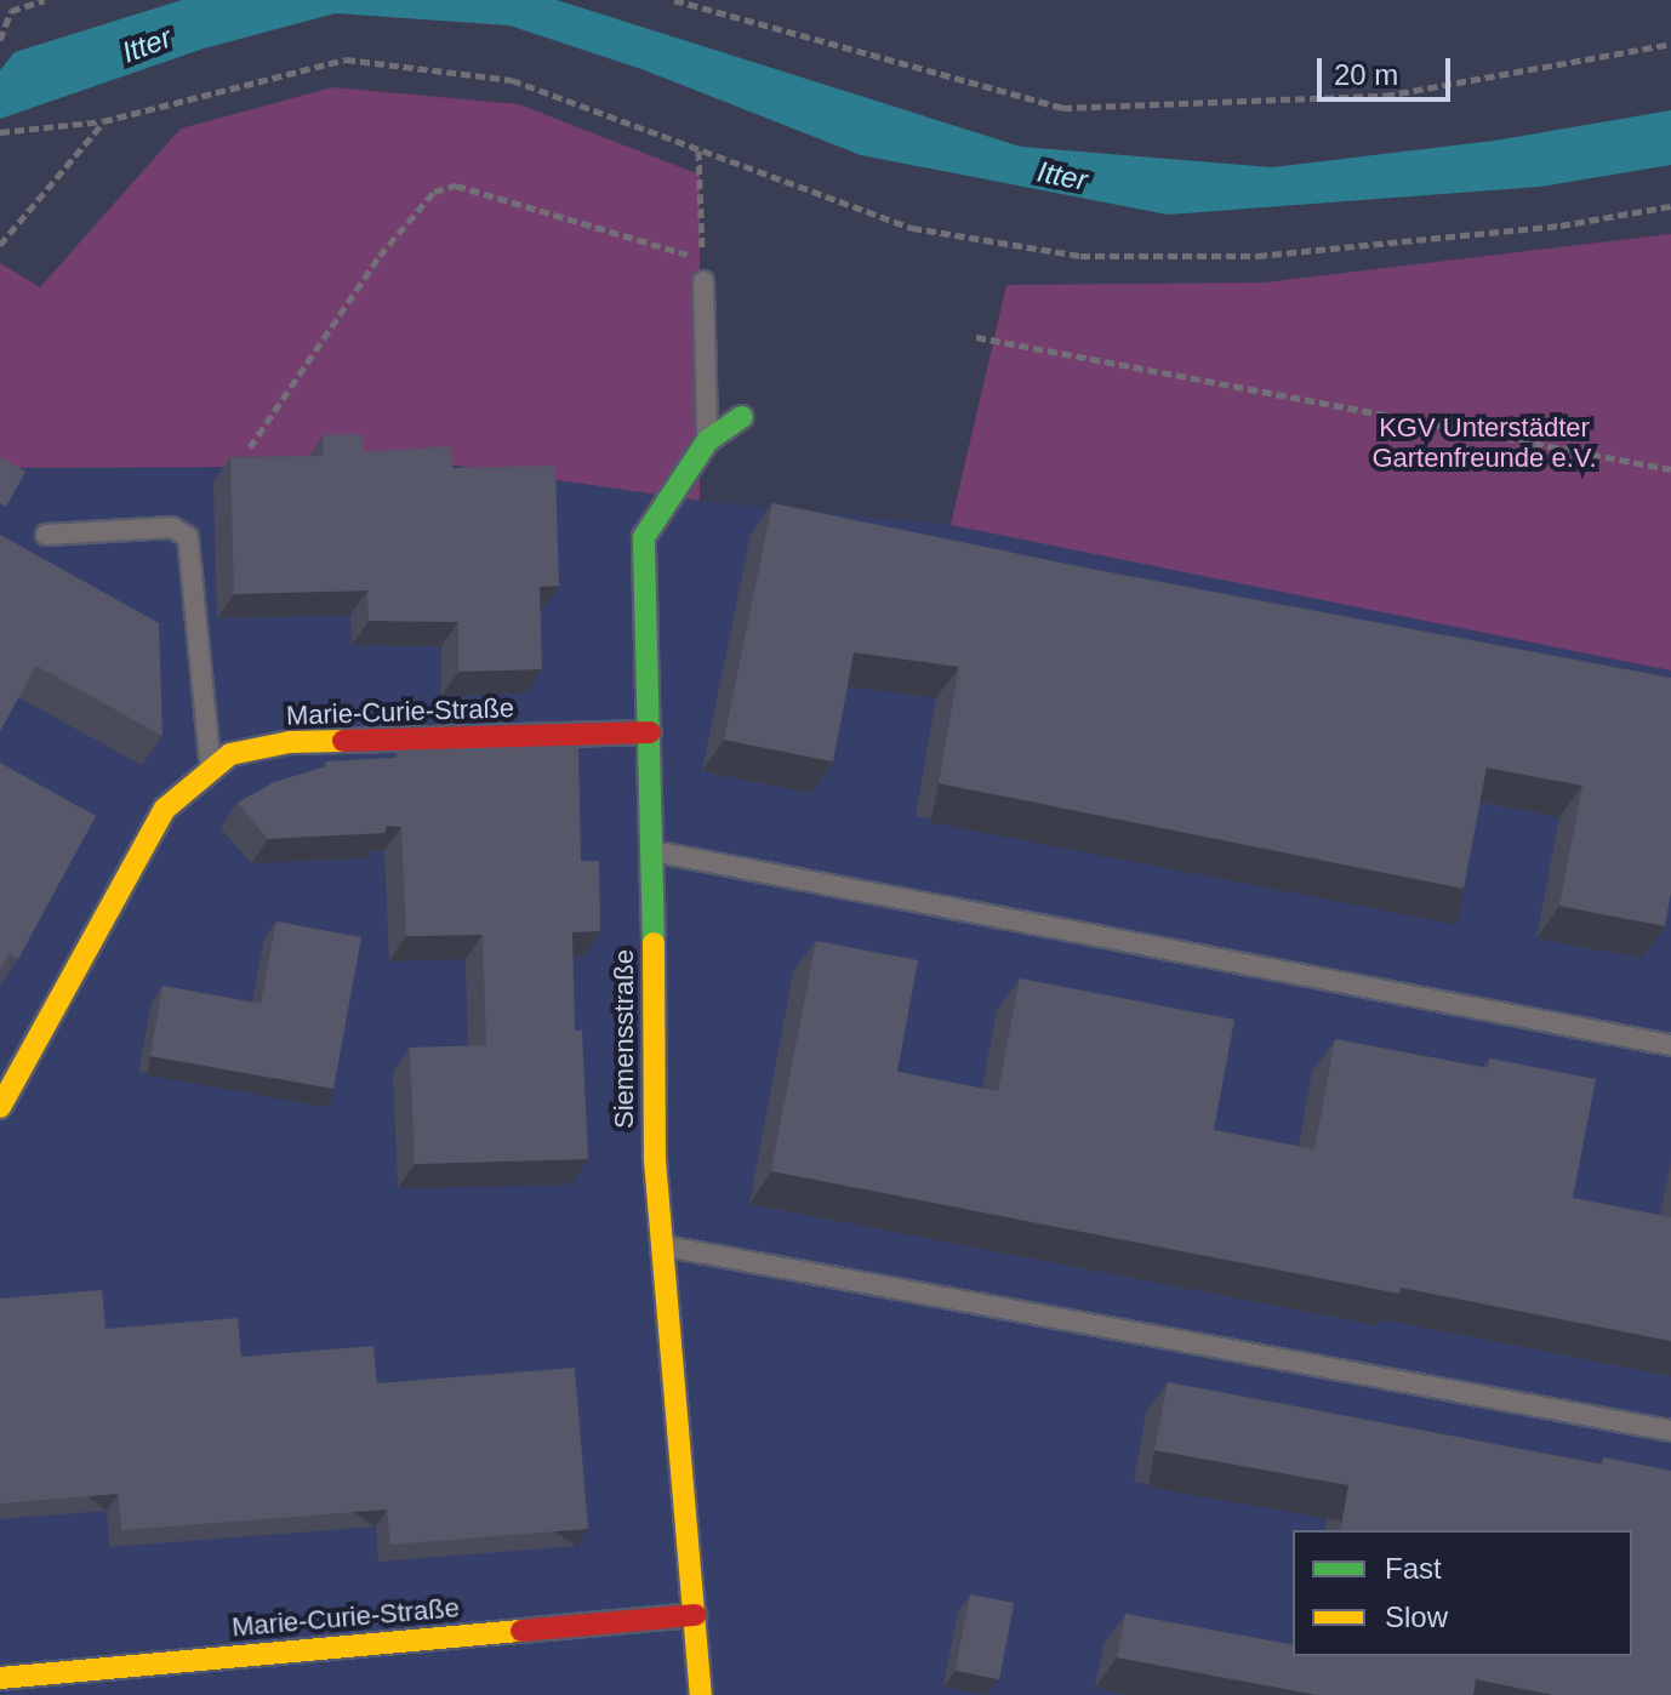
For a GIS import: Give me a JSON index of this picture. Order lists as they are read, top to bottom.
{
  "streets": {
    "street": ["Marie-Curie-Straße", "Siemensstraße"]
  },
  "crossings": [
    ["Marie-Curie-Straße", "Siemensstraße"]
  ],
  "water": ["Itter"],
  "parks": ["KGV Unterstädter Gartenfreunde e.V."],
  "legend": ["Fast", "Slow"],
  "scale_bar": "20 m"
}
